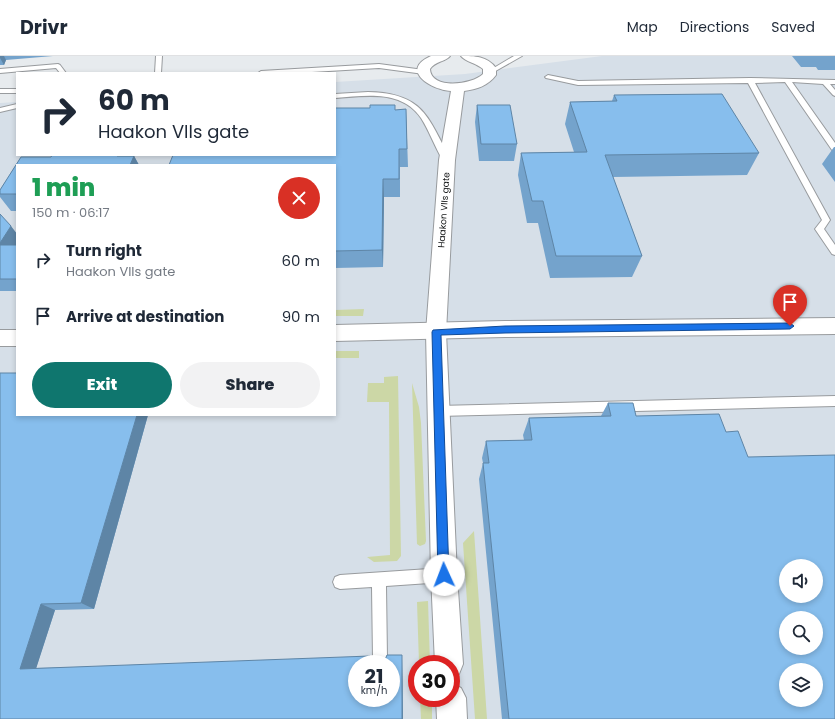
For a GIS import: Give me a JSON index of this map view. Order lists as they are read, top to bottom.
{
  "streets": {
    "street": ["Haakon VIIs gate"]
  },
  "page": {
    "header": "Drivr",
    "nav": ["Map", "Directions", "Saved"],
    "turn": ["60 m", "Haakon VIIs gate"],
    "heading": ["1 min", "150 m · 06:17"],
    "list": [
      {
        "name": "Turn right",
        "note": "Haakon VIIs gate",
        "value": "60 m"
      },
      {
        "name": "Arrive at destination",
        "value": "90 m"
      }
    ],
    "buttons": ["Exit", "Share"],
    "speed": "21 km/h",
    "limit": "30"
  }
}
